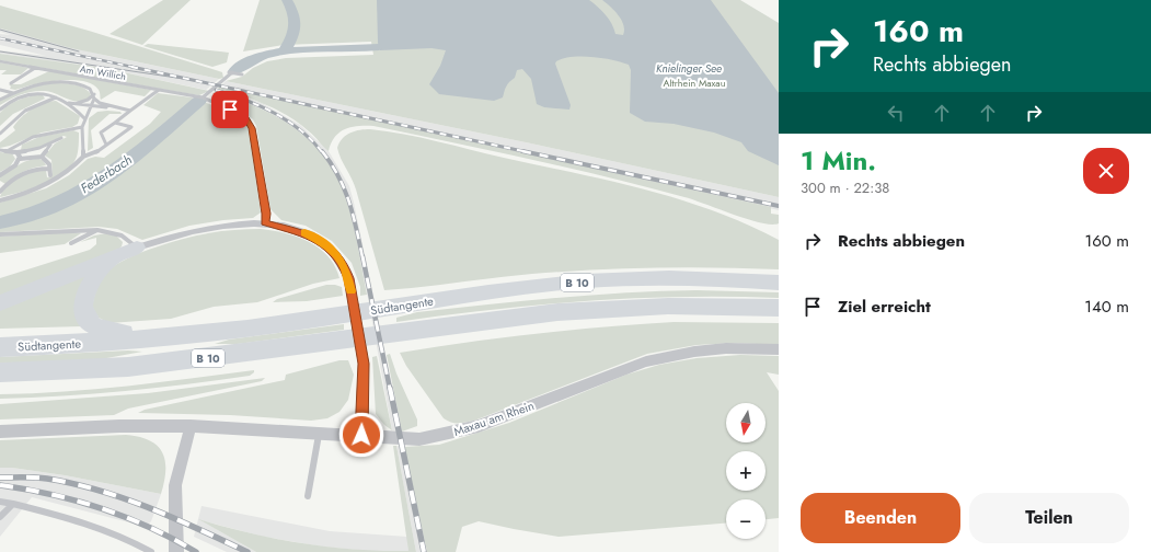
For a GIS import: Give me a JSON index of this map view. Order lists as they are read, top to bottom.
{
  "streets": {
    "highway": ["B 10", "Südtangente"],
    "street": ["Maxau am Rhein"],
    "lane": ["Am Willich"]
  },
  "water": ["Knielinger See", "Federbach"],
  "parks": ["Altrhein Maxau"],
  "north": "bottom",
  "page": {
    "turn": ["160 m", "Rechts abbiegen"],
    "heading": ["1 Min.", "300 m · 22:38"],
    "list": [
      {
        "name": "Rechts abbiegen",
        "value": "160 m"
      },
      {
        "name": "Ziel erreicht",
        "value": "140 m"
      }
    ],
    "map_buttons": ["+", "−"],
    "buttons": ["Beenden", "Teilen"]
  }
}
